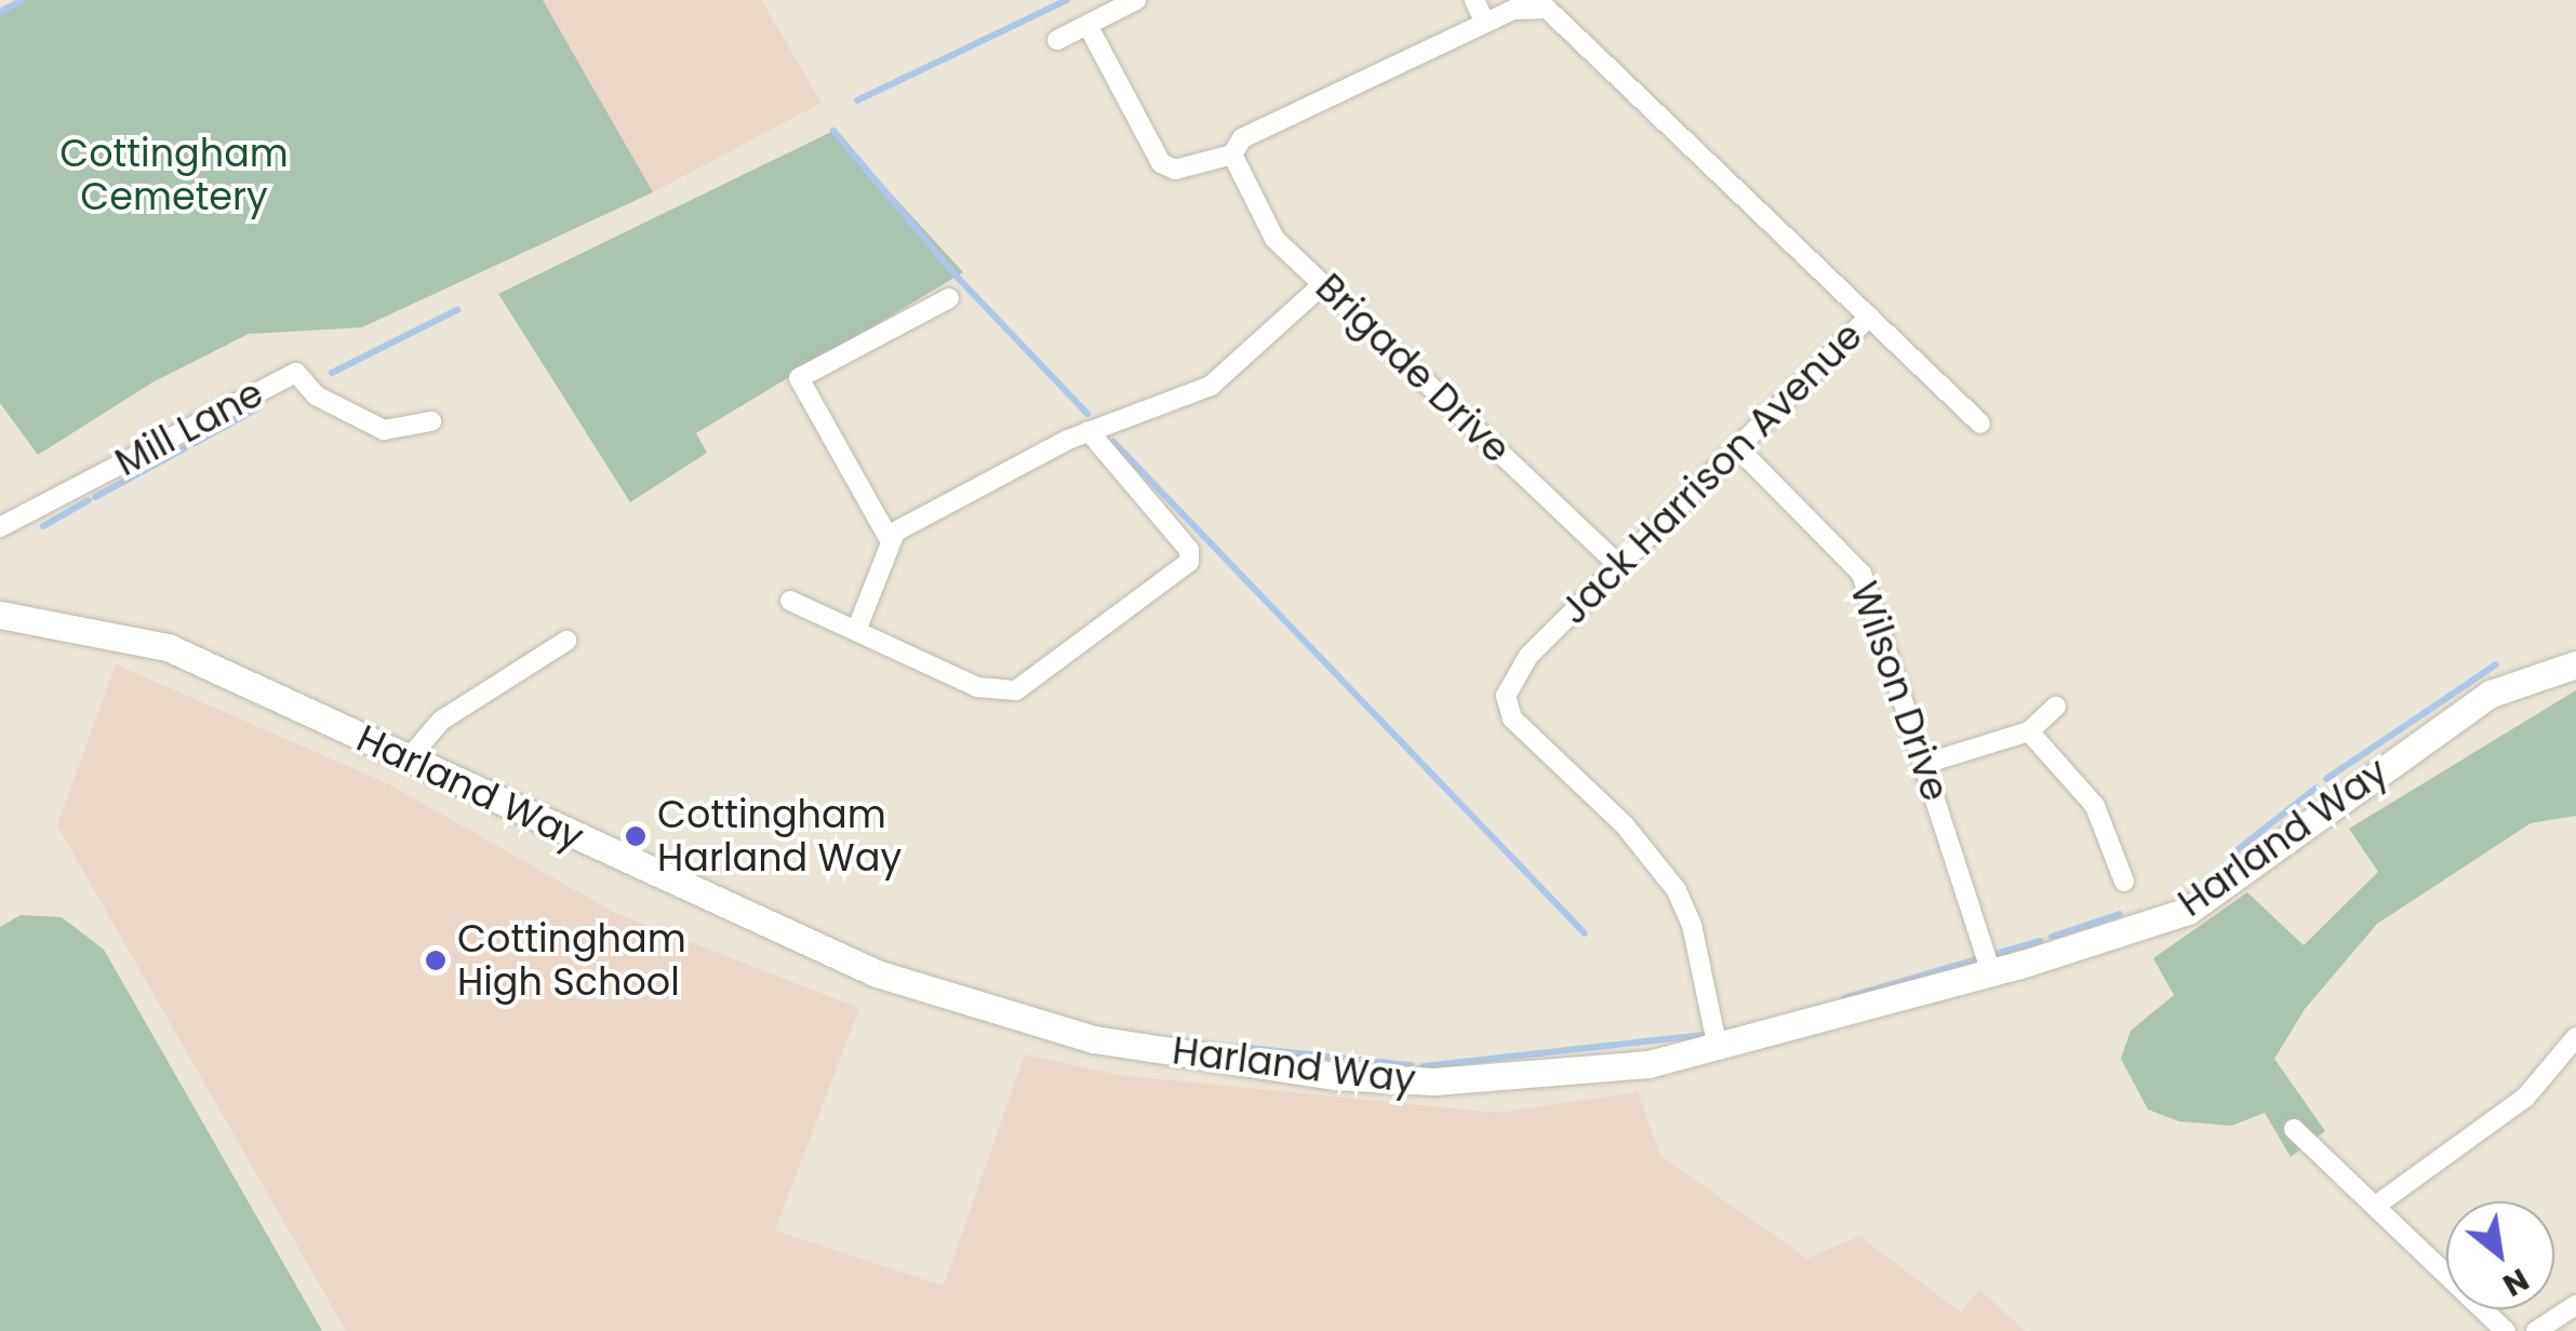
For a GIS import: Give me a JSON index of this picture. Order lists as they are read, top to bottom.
{
  "streets": {
    "main road": ["Harland Way"],
    "street": [
      "Brigade Drive",
      "Mill Lane",
      "Jack Harrison Avenue",
      "Wilson Drive"
    ]
  },
  "crossings": [
    ["Brigade Drive", "Jack Harrison Avenue"],
    ["Jack Harrison Avenue", "Wilson Drive"],
    ["Jack Harrison Avenue", "Harland Way"],
    ["Wilson Drive", "Harland Way"]
  ],
  "parks": ["Cottingham Cemetery"],
  "places": ["Cottingham Harland Way", "Cottingham High School"],
  "north": "bottom right"
}
